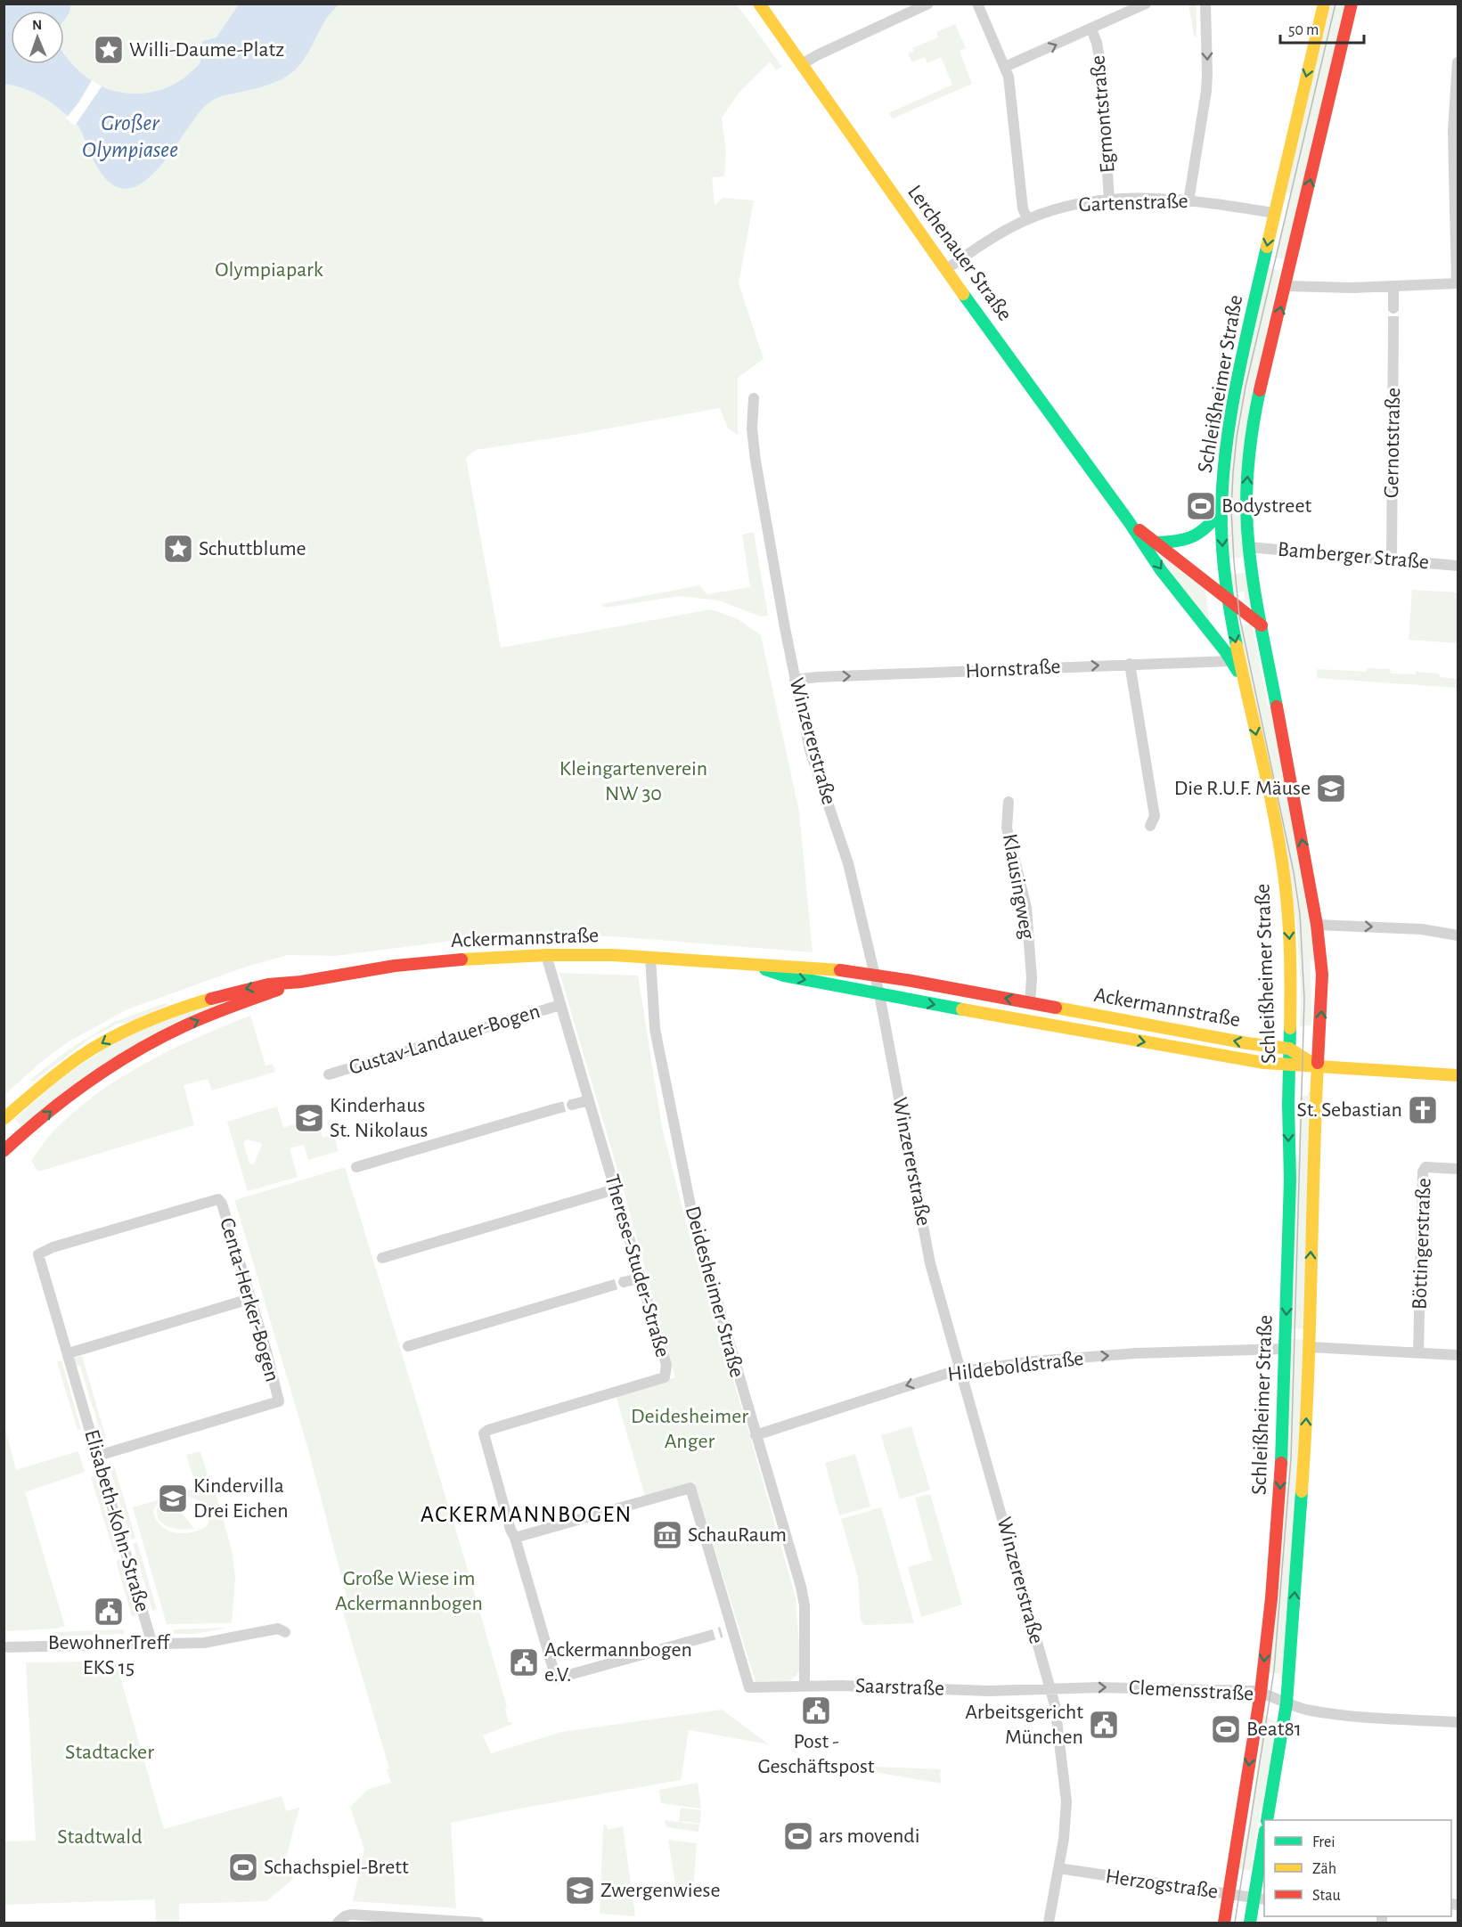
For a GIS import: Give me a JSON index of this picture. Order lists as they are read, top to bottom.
{
  "streets": {
    "main road": ["Lerchenauer Straße", "Schleißheimer Straße", "Ackermannstraße"],
    "street": [
      "Egmontstraße",
      "Gartenstraße",
      "Gernotstraße",
      "Bamberger Straße",
      "Hornstraße",
      "Winzererstraße",
      "Klausingweg",
      "Gustav-Landauer-Bogen",
      "Böttingerstraße",
      "Therese-Studer-Straße",
      "Deidesheimer Straße",
      "Centa-Herker-Bogen",
      "Hildeboldstraße",
      "Elisabeth-Kohn-Straße",
      "Saarstraße",
      "Clemensstraße",
      "Herzogstraße"
    ]
  },
  "crossings": [
    ["Egmontstraße", "Gartenstraße"],
    ["Gartenstraße", "Lerchenauer Straße"],
    ["Gartenstraße", "Schleißheimer Straße"],
    ["Lerchenauer Straße", "Schleißheimer Straße"],
    ["Lerchenauer Straße", "Hornstraße"],
    ["Schleißheimer Straße", "Bamberger Straße"],
    ["Schleißheimer Straße", "Ackermannstraße"],
    ["Schleißheimer Straße", "Hildeboldstraße"],
    ["Schleißheimer Straße", "Clemensstraße"],
    ["Schleißheimer Straße", "Herzogstraße"],
    ["Gernotstraße", "Bamberger Straße"],
    ["Hornstraße", "Winzererstraße"],
    ["Winzererstraße", "Ackermannstraße"],
    ["Winzererstraße", "Hildeboldstraße"],
    ["Winzererstraße", "Saarstraße"],
    ["Winzererstraße", "Clemensstraße"],
    ["Winzererstraße", "Herzogstraße"],
    ["Klausingweg", "Ackermannstraße"],
    ["Ackermannstraße", "Therese-Studer-Straße"],
    ["Ackermannstraße", "Deidesheimer Straße"],
    ["Gustav-Landauer-Bogen", "Therese-Studer-Straße"],
    ["Therese-Studer-Straße", "Saarstraße"],
    ["Deidesheimer Straße", "Hildeboldstraße"],
    ["Deidesheimer Straße", "Saarstraße"],
    ["Centa-Herker-Bogen", "Elisabeth-Kohn-Straße"],
    ["Saarstraße", "Clemensstraße"]
  ],
  "one_way": ["Hornstraße", "Clemensstraße"],
  "districts": ["ACKERMANNBOGEN"],
  "water": ["Großer Olympiasee"],
  "parks": [
    "Olympiapark",
    "Kleingartenverein NW 30",
    "Deidesheimer Anger",
    "Große Wiese im Ackermannbogen",
    "Stadtacker",
    "Stadtwald"
  ],
  "places": {
    "place": ["Willi-Daume-Platz", "Schuttblume"],
    "sports": [
      "Bodystreet",
      "Beat81",
      "ars movendi",
      "Schachspiel-Brett"
    ],
    "school or university": [
      "Die R.U.F. Mäuse",
      "Kinderhaus St. Nikolaus",
      "Kindervilla Drei Eichen",
      "Zwergenwiese"
    ],
    "church": ["St. Sebastian"],
    "museum": ["SchauRaum"],
    "public building": [
      "BewohnerTreff EKS 15",
      "Ackermannbogen e.V.",
      "Post - Geschäftspost",
      "Arbeitsgericht München"
    ]
  },
  "legend": ["Frei", "Zäh", "Stau"],
  "scale_bar": "50 m",
  "north": "top"
}
